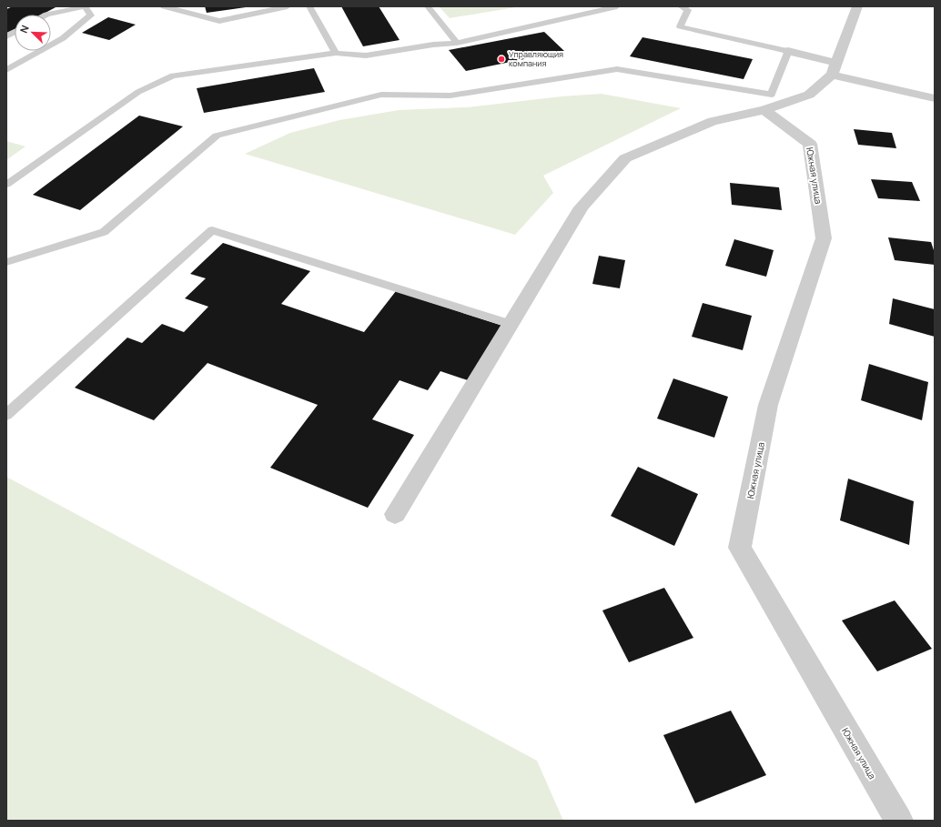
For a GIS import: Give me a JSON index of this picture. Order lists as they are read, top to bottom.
{
  "streets": {
    "street": ["Южная улица"]
  },
  "places": ["Управляющия компания"],
  "north": "top left"
}
